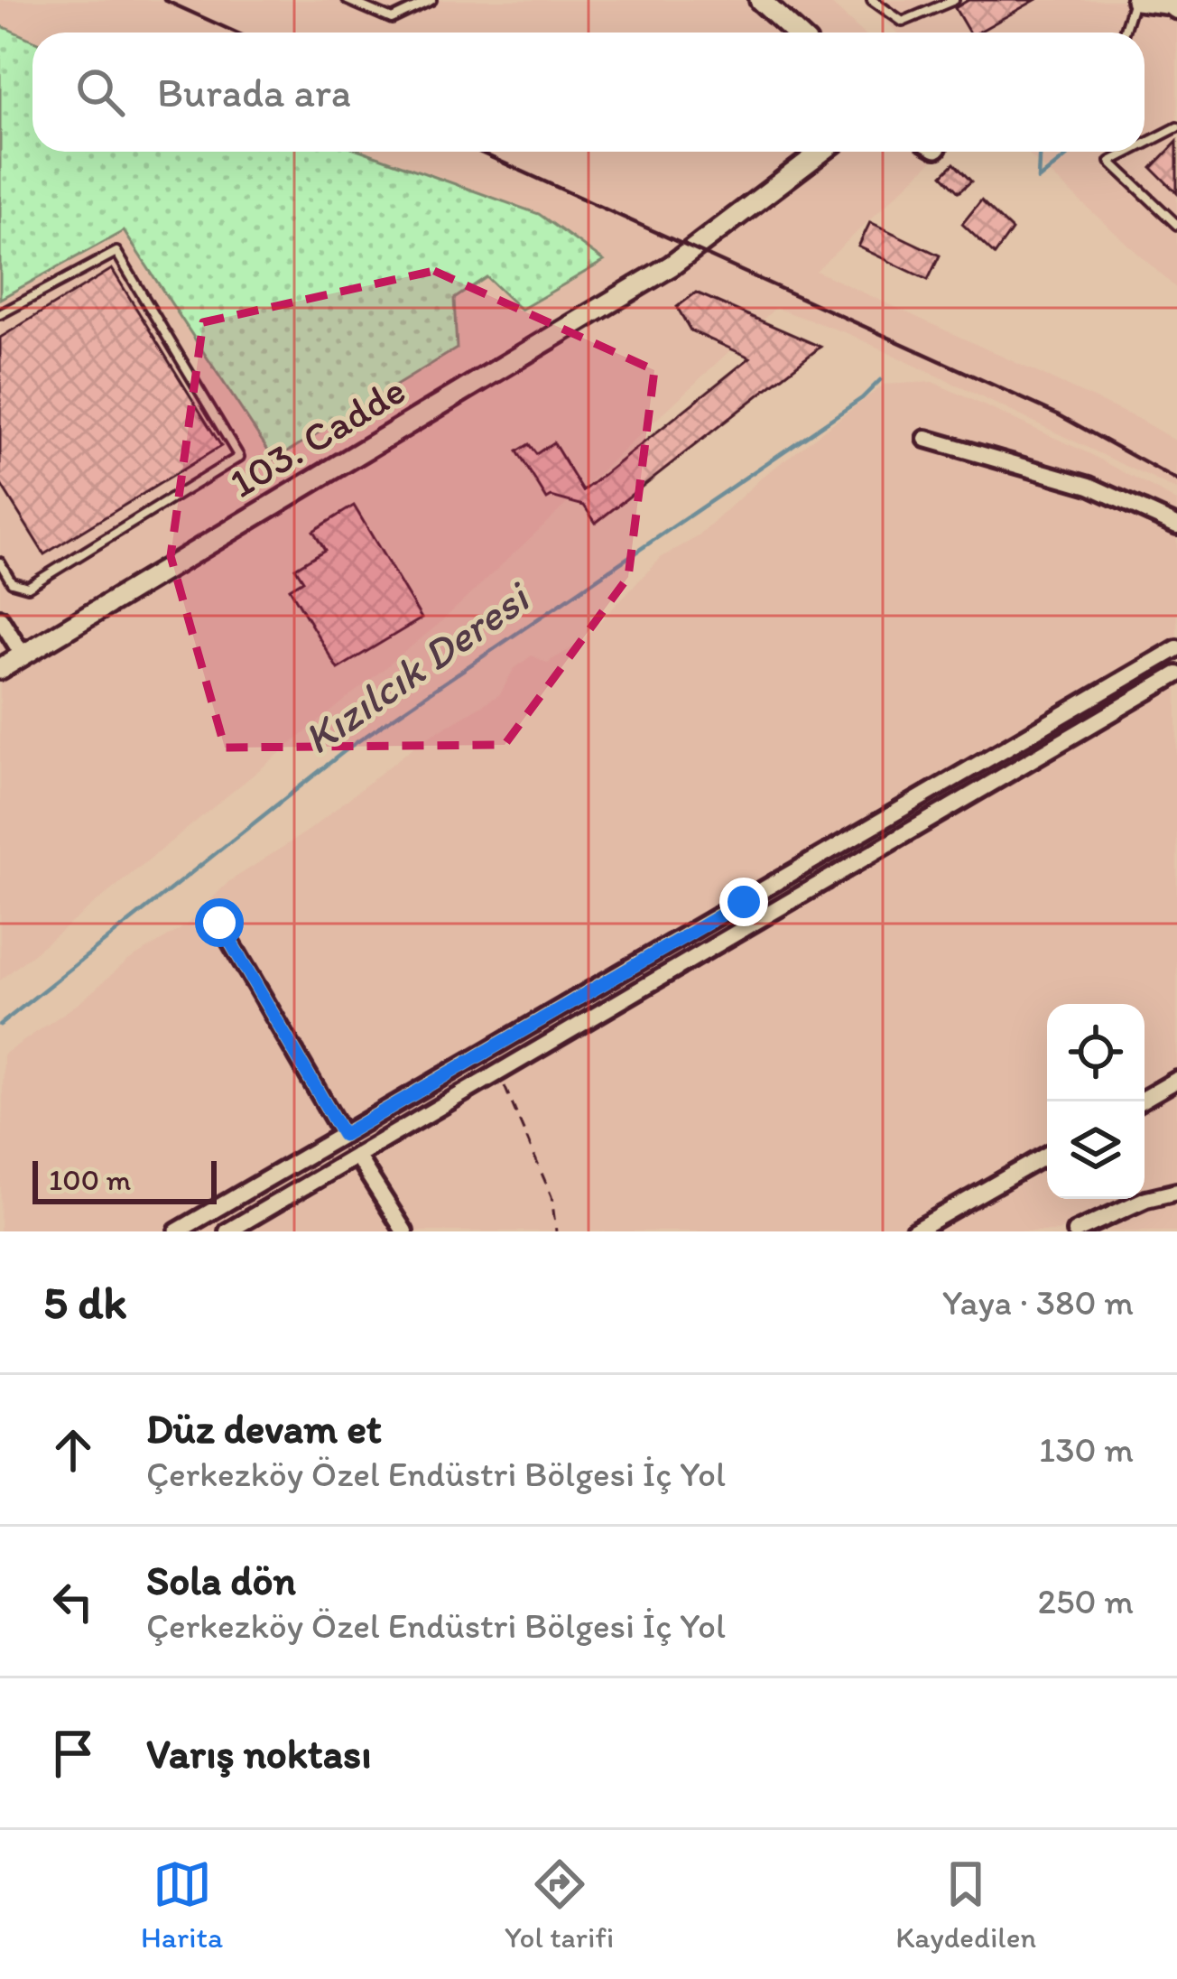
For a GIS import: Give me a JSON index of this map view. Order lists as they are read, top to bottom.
{
  "streets": {
    "street": ["103. Cadde"]
  },
  "water": ["Kızılcık Deresi"],
  "scale_bar": "100 m",
  "page": {
    "search": "Burada ara",
    "scale": "100 m",
    "heading": ["5 dk", "Yaya · 380 m"],
    "list": [
      ["Düz devam et", "Çerkezköy Özel Endüstri Bölgesi İç Yol", "130 m"],
      ["Sola dön", "Çerkezköy Özel Endüstri Bölgesi İç Yol", "250 m"],
      "Varış noktası"
    ],
    "nav": ["Harita", "Yol tarifi", "Kaydedilen"]
  }
}
